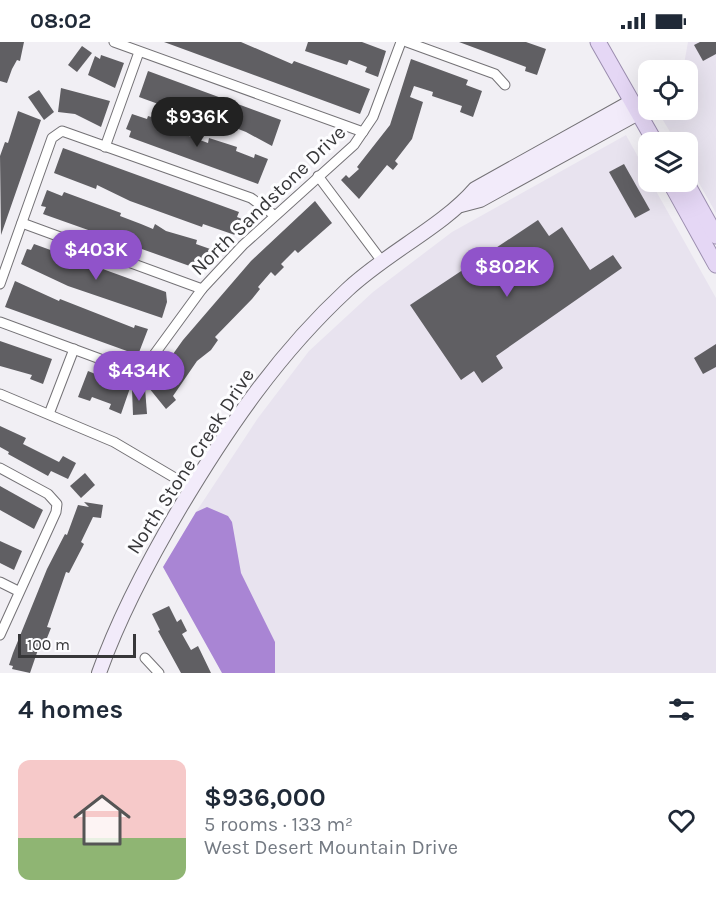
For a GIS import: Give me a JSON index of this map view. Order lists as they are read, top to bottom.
{
  "streets": {
    "street": ["North Sandstone Drive", "North Stone Creek Drive"]
  },
  "scale_bar": "100 m",
  "page": {
    "status": "08:02",
    "price": [
      "$936K",
      "$403K",
      "$802K",
      "$434K"
    ],
    "scale": "100 m",
    "heading": "4 homes",
    "list": [
      {
        "name": "$936,000",
        "note": "5 rooms · 133 m² · West Desert Mountain Drive"
      }
    ]
  }
}
